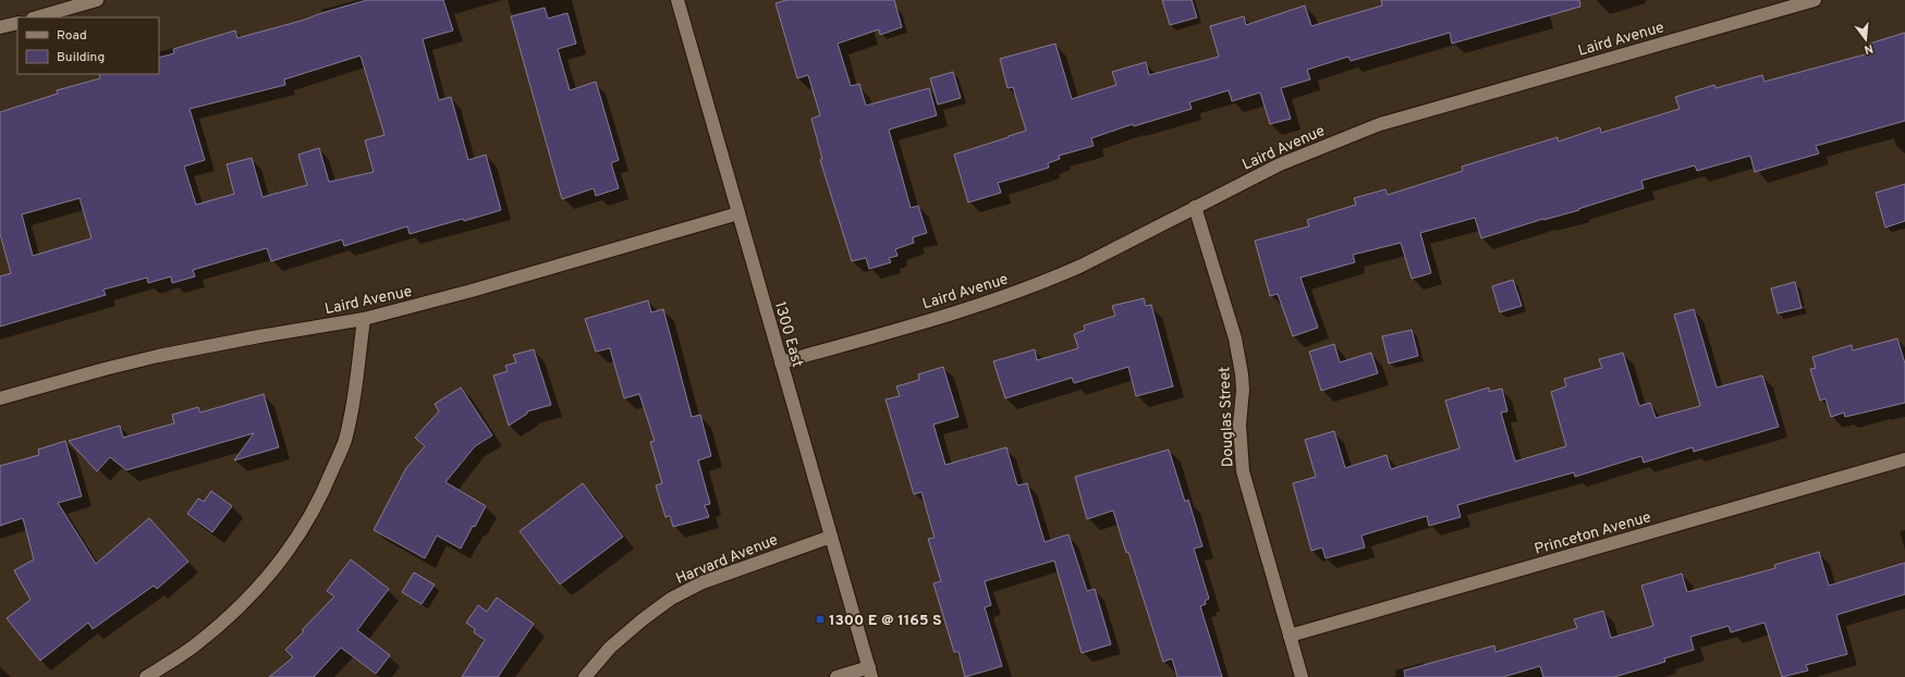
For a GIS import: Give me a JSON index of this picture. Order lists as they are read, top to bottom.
{
  "streets": {
    "street": [
      "Laird Avenue",
      "1300 East",
      "Douglas Street",
      "Princeton Avenue",
      "Harvard Avenue"
    ]
  },
  "crossings": [
    ["Laird Avenue", "1300 East"],
    ["Laird Avenue", "Douglas Street"],
    ["1300 East", "Harvard Avenue"],
    ["Douglas Street", "Princeton Avenue"]
  ],
  "places": {
    "transit": ["1300 E @ 1165 S"]
  },
  "legend": ["Road", "Building"],
  "north": "bottom"
}
